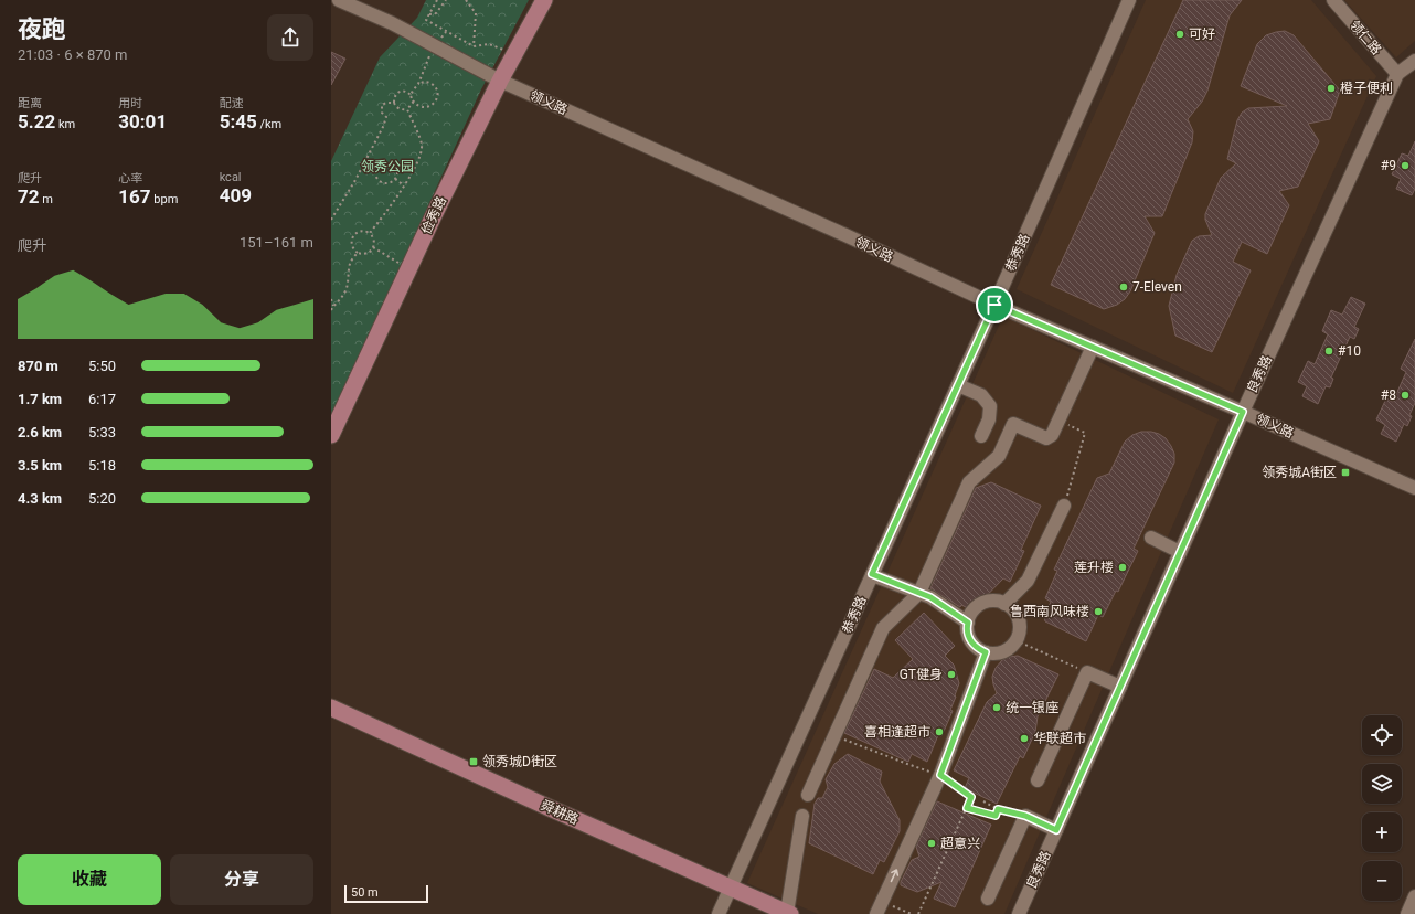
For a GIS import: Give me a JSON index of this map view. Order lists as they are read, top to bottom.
{
  "streets": {
    "main road": ["俭秀路", "舜耕路"],
    "street": [
      "领仁路",
      "领义路",
      "恭秀路",
      "良秀路"
    ]
  },
  "crossings": [
    ["领仁路", "良秀路"],
    ["领义路", "俭秀路"],
    ["领义路", "恭秀路"],
    ["领义路", "良秀路"],
    ["恭秀路", "舜耕路"]
  ],
  "parks": ["领秀公园"],
  "places": {
    "other": [
      "可好",
      "橙子便利",
      "#9",
      "7-Eleven",
      "#10",
      "#8",
      "莲升楼",
      "鲁西南风味楼",
      "GT健身",
      "统一银座",
      "喜相逢超市",
      "华联超市",
      "超意兴"
    ],
    "transit": ["领秀城A街区", "领秀城D街区"]
  },
  "scale_bar": "50 m",
  "page": {
    "heading": ["夜跑", "21:03 · 6 × 870 m"],
    "stats": [
      ["距离", "5.22 km"],
      ["用时", "30:01"],
      ["配速", "5:45 /km"],
      ["爬升", "72 m"],
      ["心率", "167 bpm"],
      ["kcal", "409"]
    ],
    "chart": ["爬升", "151–161 m"],
    "list": [
      {
        "name": "870 m",
        "note": "5:50"
      },
      {
        "name": "1.7 km",
        "note": "6:17"
      },
      {
        "name": "2.6 km",
        "note": "5:33"
      },
      {
        "name": "3.5 km",
        "note": "5:18"
      },
      {
        "name": "4.3 km",
        "note": "5:20"
      }
    ],
    "map_buttons": ["+", "−"],
    "buttons": ["收藏", "分享"],
    "scale": "50 m"
  }
}
